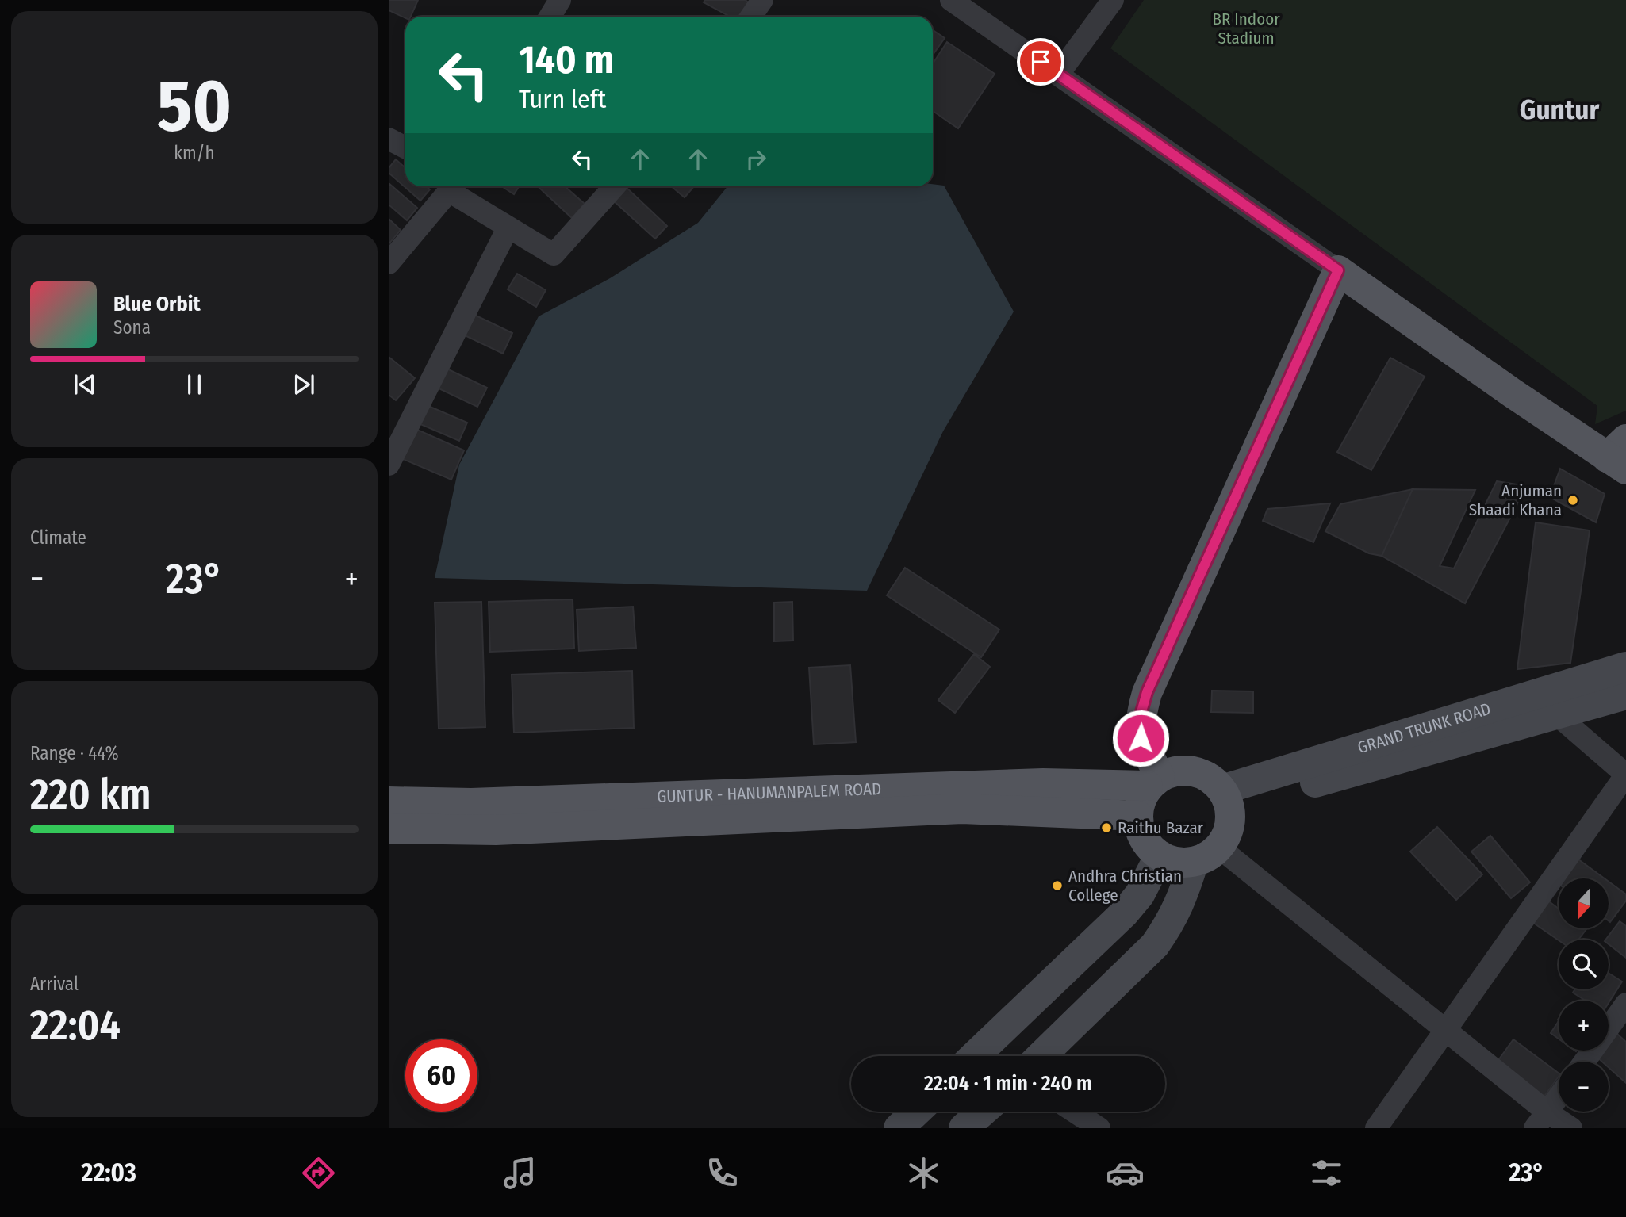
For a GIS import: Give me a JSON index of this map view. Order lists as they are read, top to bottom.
{
  "streets": {
    "main road": ["GRAND TRUNK ROAD", "GUNTUR - HANUMANPALEM ROAD"]
  },
  "crossings": [
    ["GRAND TRUNK ROAD", "GUNTUR - HANUMANPALEM ROAD"]
  ],
  "districts": ["Guntur"],
  "parks": ["BR Indoor Stadium"],
  "places": ["Anjuman Shaadi Khana", "Raithu Bazar", "Andhra Christian College"],
  "north": "bottom",
  "page": {
    "tile": [
      ["50", "km/h"],
      "Climate",
      ["Range · 44%", "220 km"],
      ["Arrival", "22:04"]
    ],
    "turn": ["140 m", "Turn left"],
    "song": ["Blue Orbit", "Sona"],
    "heat": ["−", "23°", "+"],
    "map_buttons": ["+", "−"],
    "limit": "60",
    "trip": "22:04 · 1 min · 240 m",
    "tabs": ["22:03", "23°"]
  }
}
